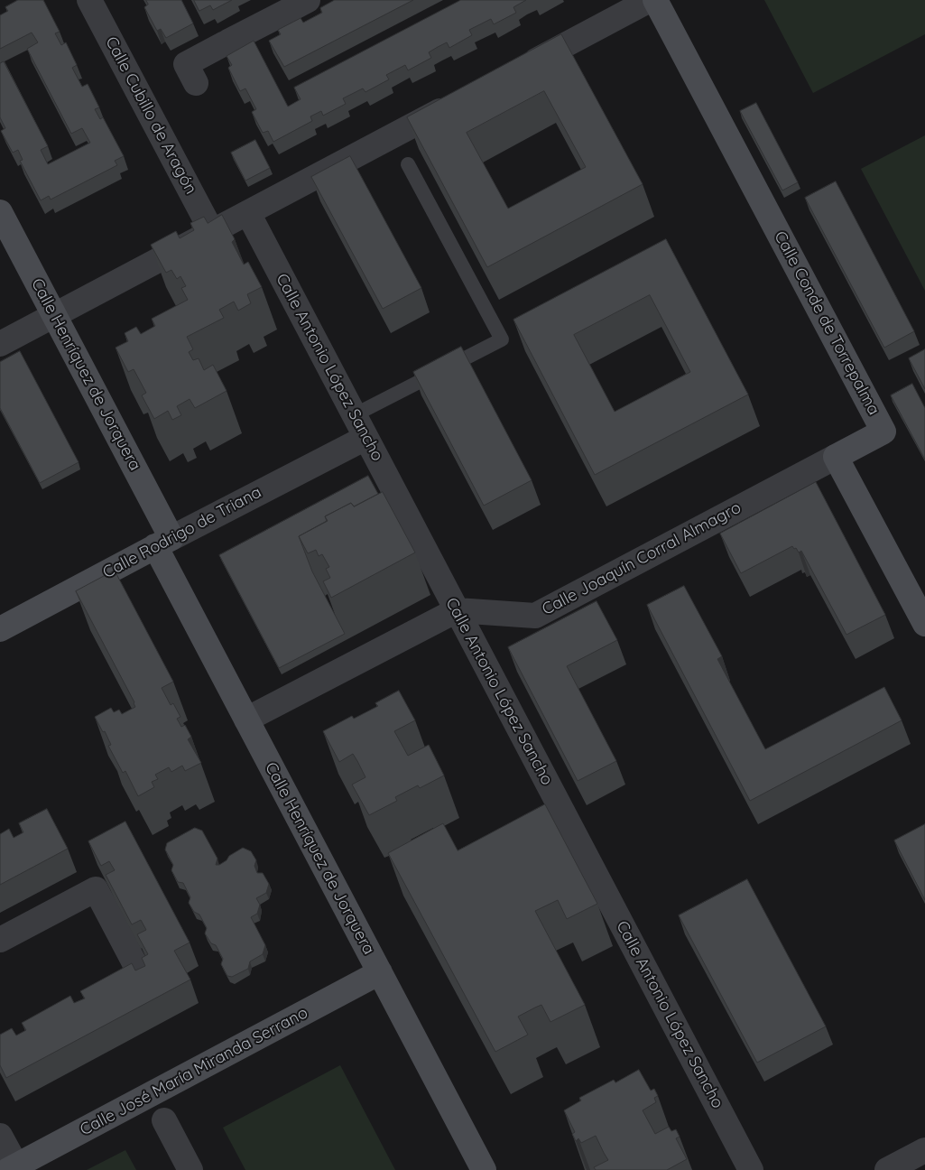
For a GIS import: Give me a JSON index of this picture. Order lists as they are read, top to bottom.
{
  "streets": {
    "street": [
      "Calle Cubillo de Aragón",
      "Calle Conde de Torrepalma",
      "Calle Antonio López Sancho",
      "Calle Henríquez de Jorquera",
      "Calle Rodrigo de Triana",
      "Calle Joaquín Corral Almagro",
      "Calle José María Miranda Serrano"
    ]
  },
  "crossings": [
    ["Calle Conde de Torrepalma", "Calle Joaquín Corral Almagro"],
    ["Calle Antonio López Sancho", "Calle Rodrigo de Triana"],
    ["Calle Antonio López Sancho", "Calle Joaquín Corral Almagro"],
    ["Calle Henríquez de Jorquera", "Calle Rodrigo de Triana"],
    ["Calle Henríquez de Jorquera", "Calle José María Miranda Serrano"]
  ]
}
